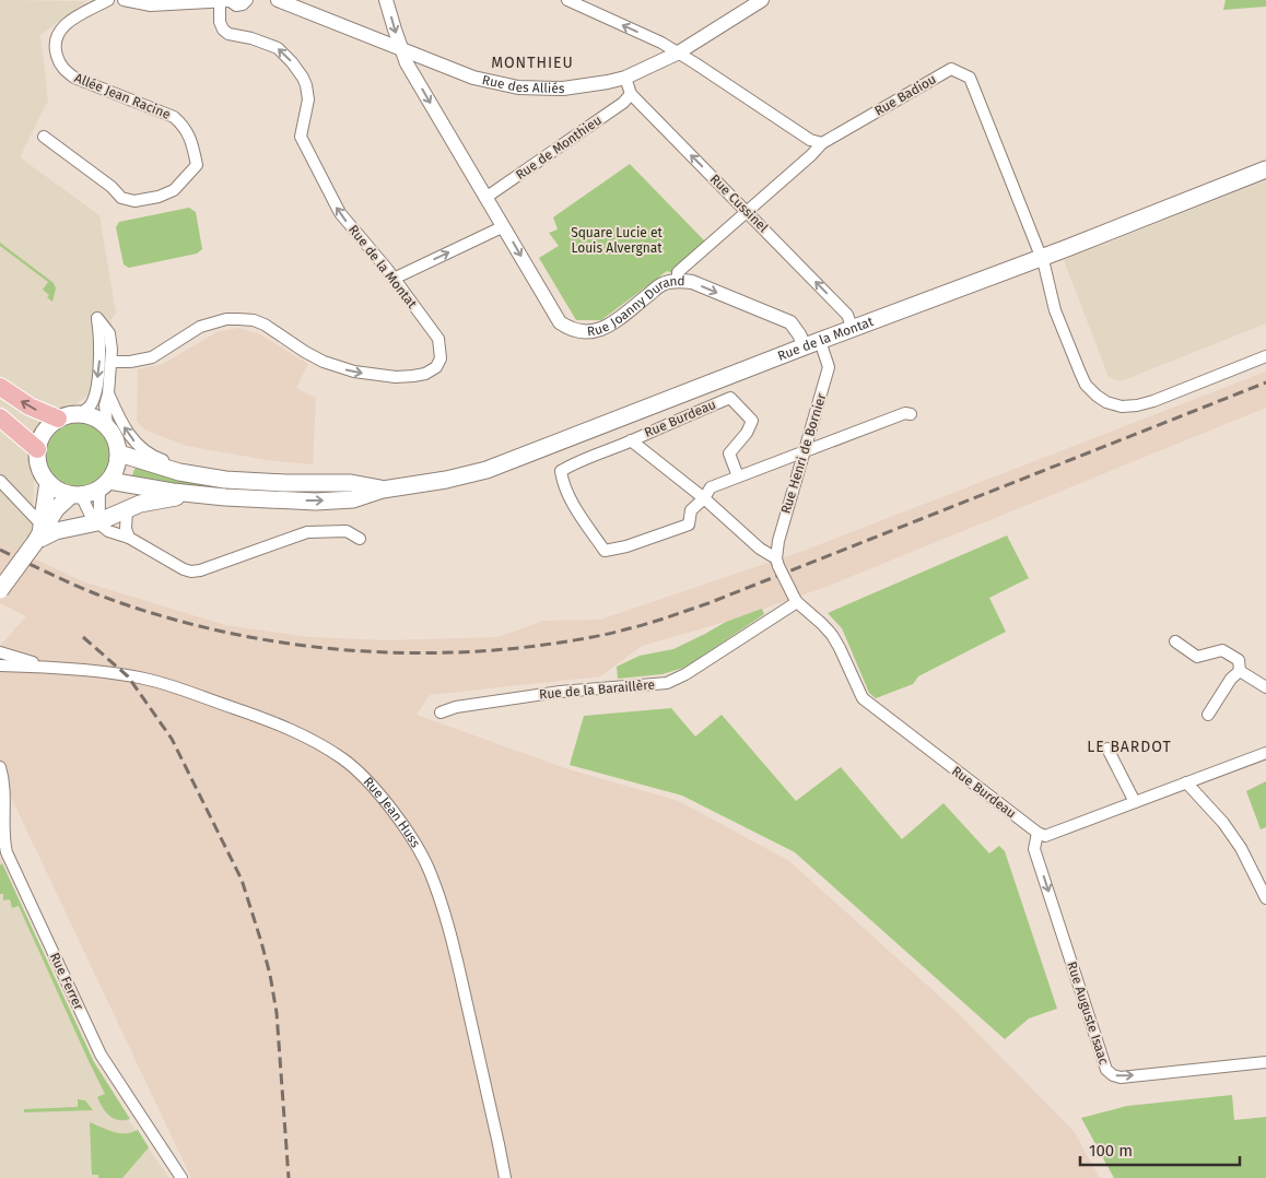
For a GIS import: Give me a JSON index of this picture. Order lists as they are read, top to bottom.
{
  "streets": {
    "main road": ["Rue de la Montat"],
    "street": [
      "Rue des Alliés",
      "Rue Badiou",
      "Allée Jean Racine",
      "Rue de Monthieu",
      "Rue Cussinel",
      "Rue Joanny Durand",
      "Rue Burdeau",
      "Rue Henri de Bornier",
      "Rue de la Baraillère",
      "Rue Jean Huss",
      "Rue Ferrer",
      "Rue Auguste Isaac"
    ]
  },
  "crossings": [
    ["Rue des Alliés", "Rue Cussinel"],
    ["Rue des Alliés", "Rue Joanny Durand"],
    ["Rue Badiou", "Rue de la Montat"],
    ["Rue de Monthieu", "Rue Cussinel"],
    ["Rue de Monthieu", "Rue Joanny Durand"],
    ["Rue Cussinel", "Rue de la Montat"],
    ["Rue de la Montat", "Rue Joanny Durand"],
    ["Rue de la Montat", "Rue Henri de Bornier"],
    ["Rue Joanny Durand", "Rue Henri de Bornier"],
    ["Rue Burdeau", "Rue Henri de Bornier"],
    ["Rue Burdeau", "Rue de la Baraillère"],
    ["Rue Burdeau", "Rue Auguste Isaac"]
  ],
  "one_way": ["Rue Joanny Durand"],
  "districts": ["MONTHIEU", "LE BARDOT"],
  "parks": ["Square Lucie et Louis Alvergnat"],
  "scale_bar": "100 m"
}
